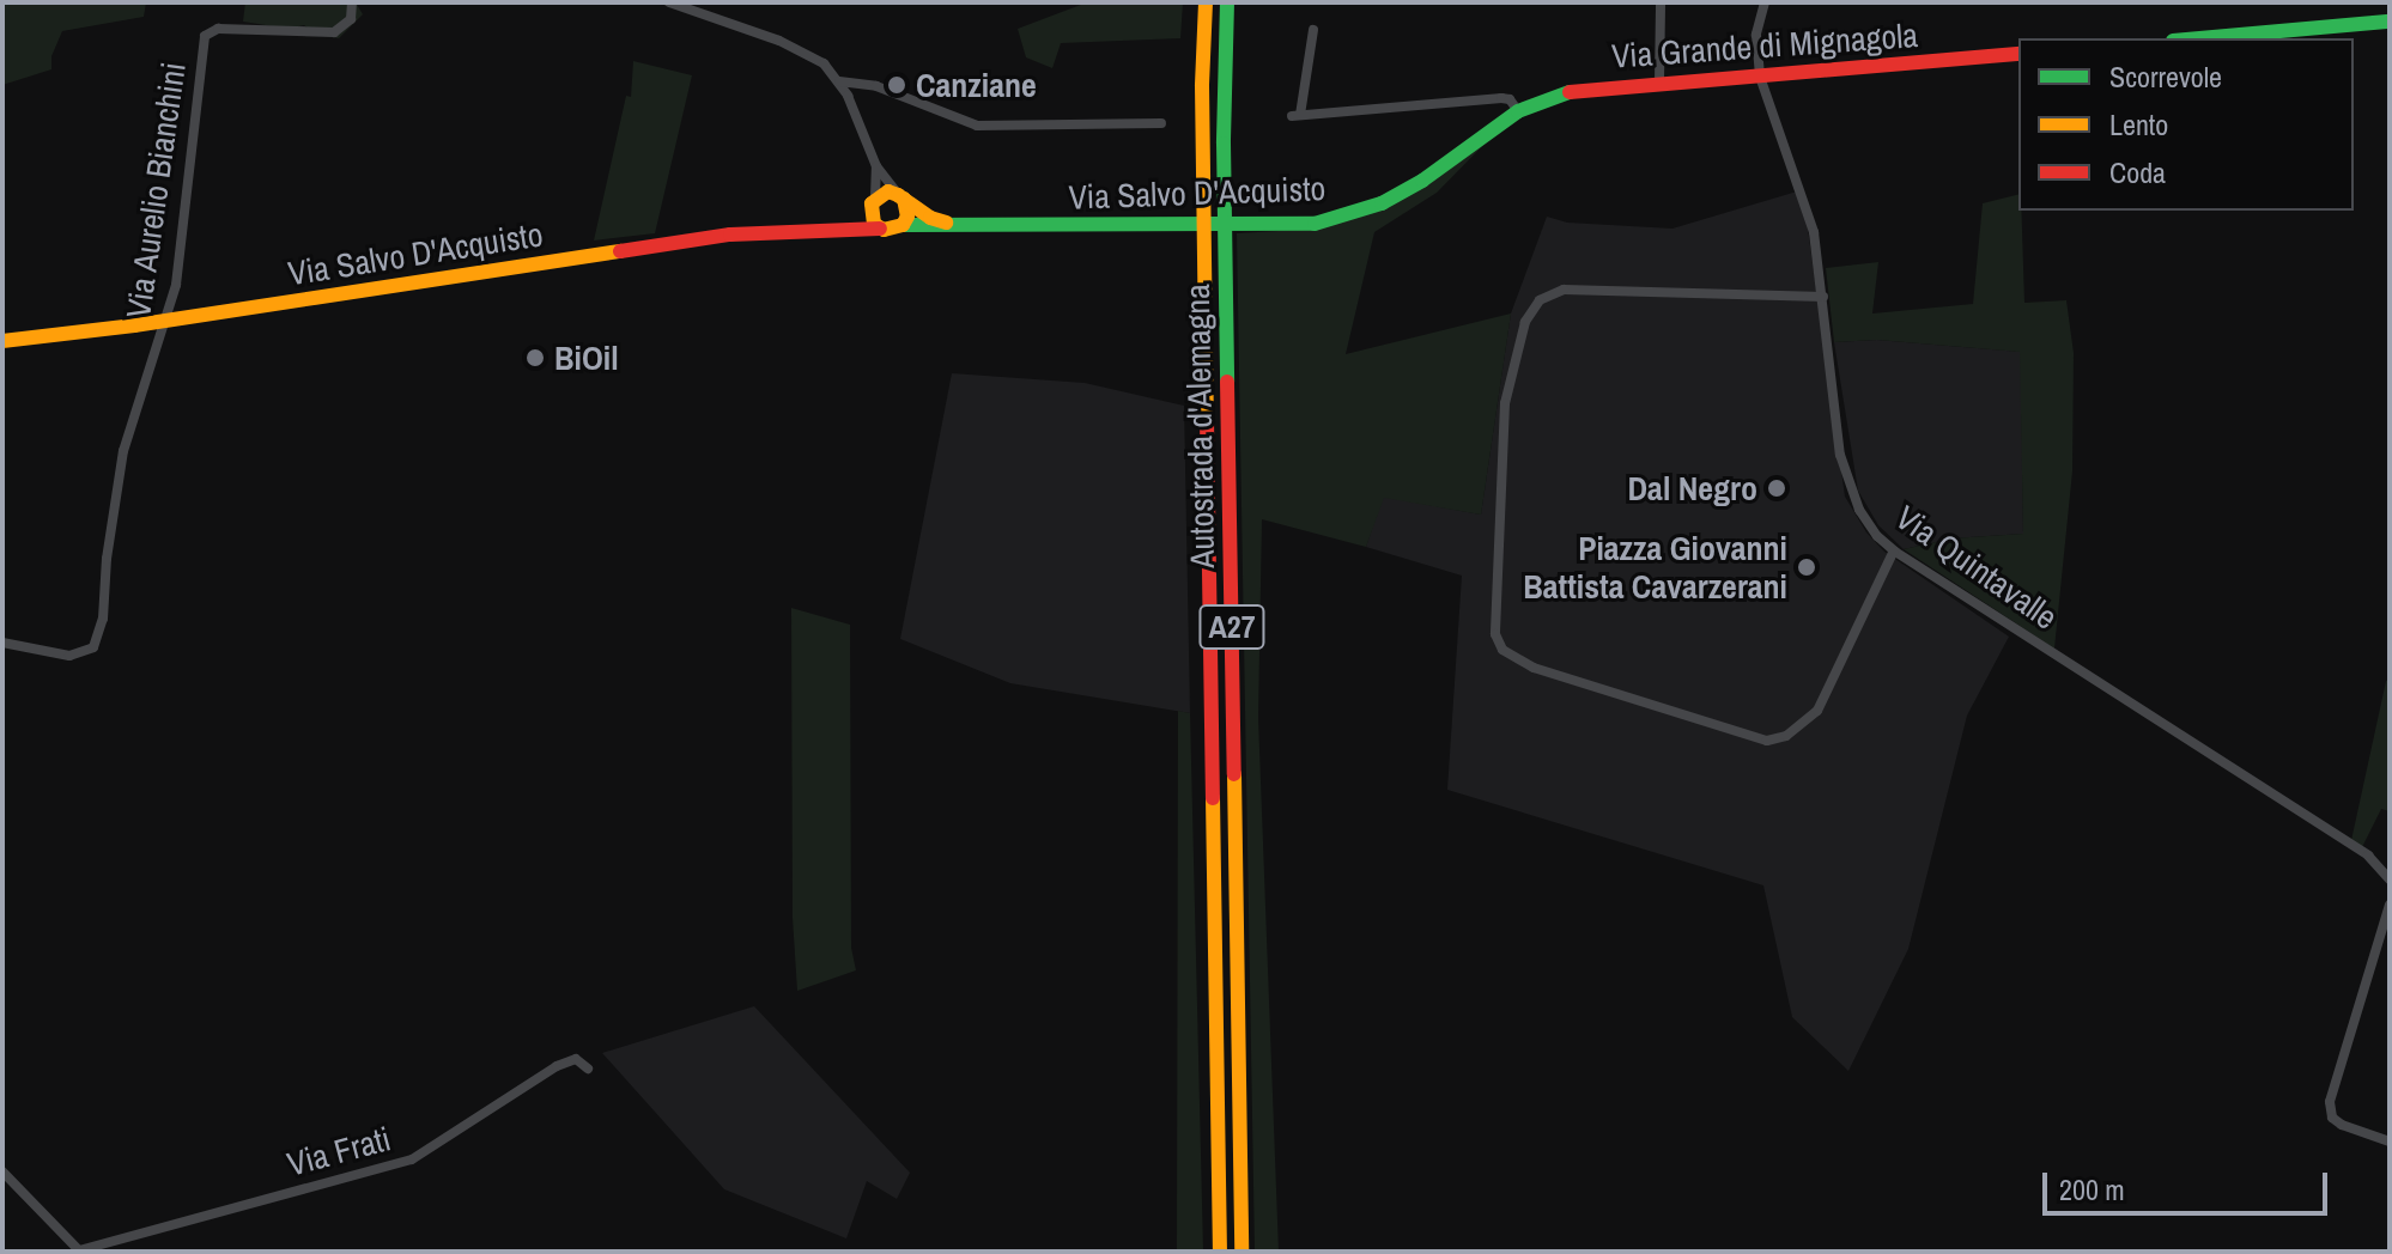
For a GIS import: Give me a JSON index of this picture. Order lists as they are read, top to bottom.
{
  "streets": {
    "main road": [
      "Via Grande di Mignagola",
      "Via Salvo D'Acquisto",
      "Autostrada d'Alemagna",
      "A27"
    ],
    "street": ["Via Aurelio Bianchini", "Via Quintavalle", "Via Frati"]
  },
  "crossings": [
    ["Via Grande di Mignagola", "Via Salvo D'Acquisto"],
    ["Via Grande di Mignagola", "Via Quintavalle"],
    ["Via Aurelio Bianchini", "Via Salvo D'Acquisto"]
  ],
  "places": [
    "Canziane",
    "BiOil",
    "Dal Negro",
    "Piazza Giovanni Battista Cavarzerani"
  ],
  "legend": ["Scorrevole", "Lento", "Coda"],
  "scale_bar": "200 m"
}
